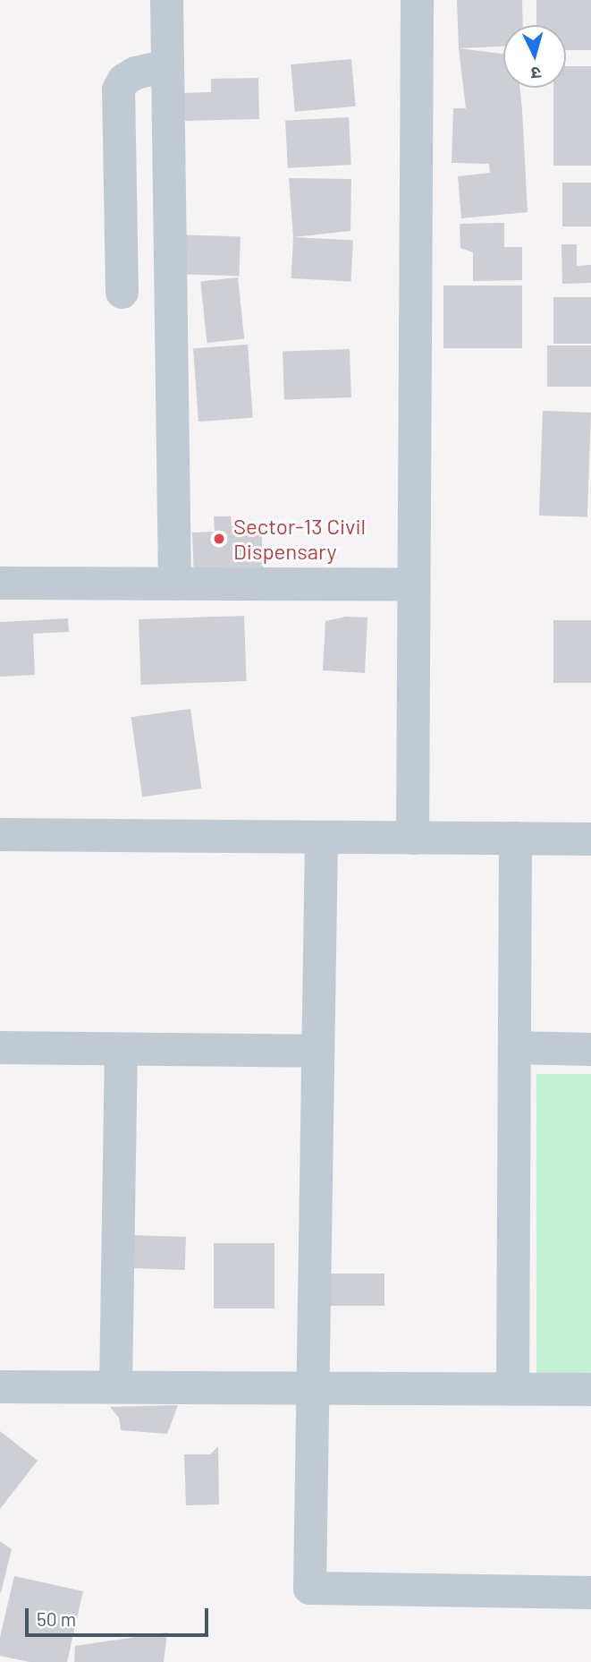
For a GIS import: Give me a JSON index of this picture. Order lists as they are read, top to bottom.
{
  "places": ["Sector-13 Civil Dispensary"],
  "scale_bar": "50 m",
  "north": "bottom"
}
